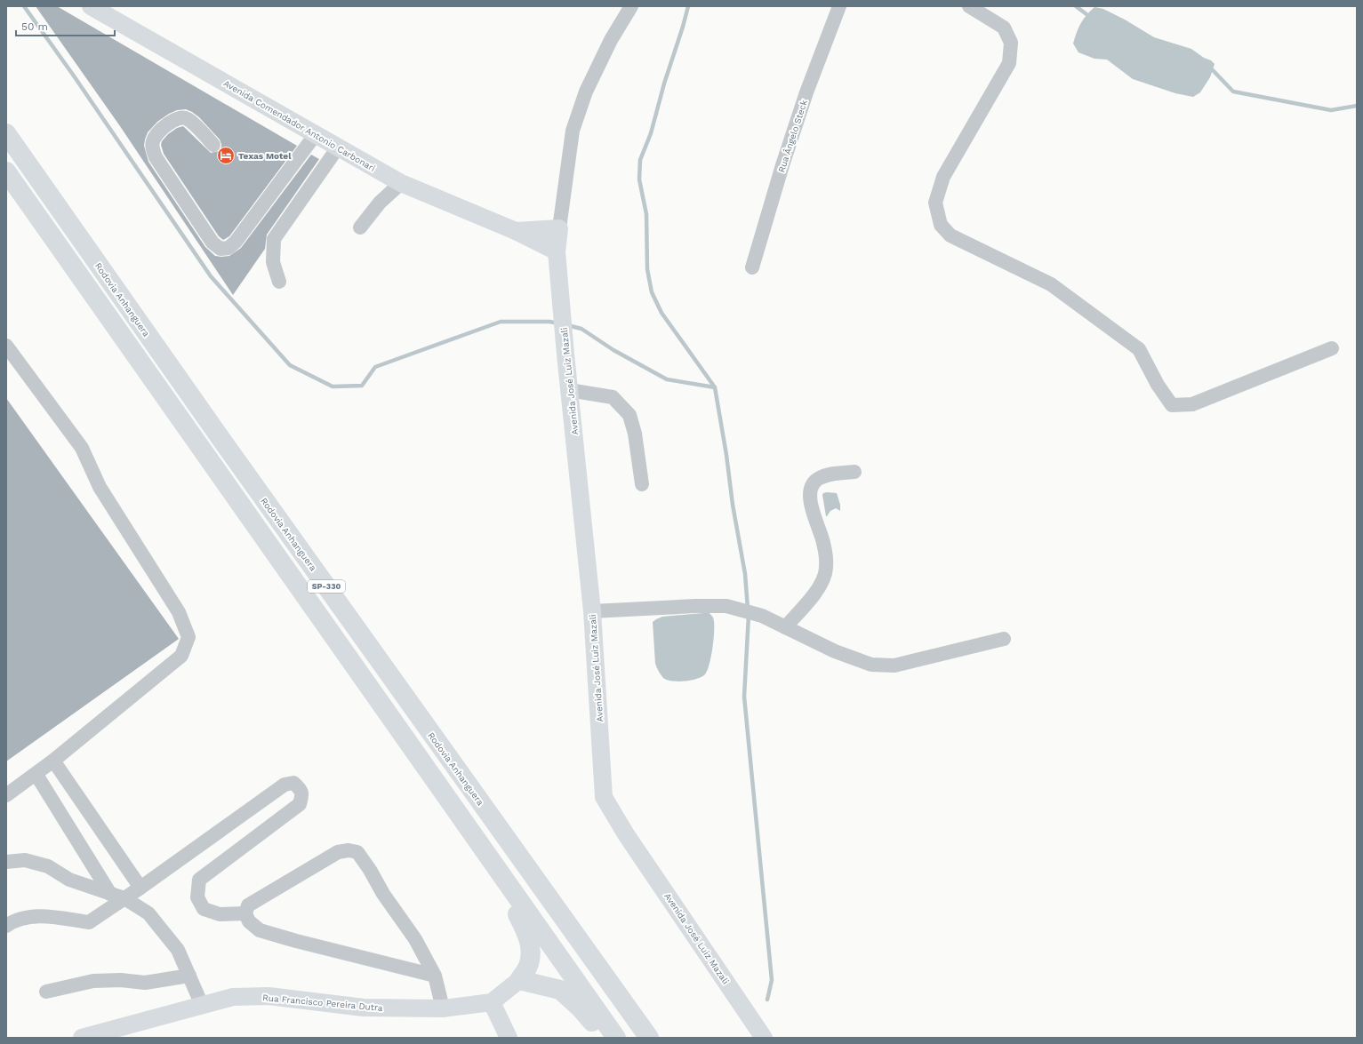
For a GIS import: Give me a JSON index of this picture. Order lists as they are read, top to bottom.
{
  "streets": {
    "highway": ["Rodovia Anhanguera", "SP-330"],
    "main road": ["Avenida Comendador Antonio Carbonari", "Avenida José Luiz Mazali", "Rua Francisco Pereira Dutra"],
    "street": ["Rua Ângelo Steck"]
  },
  "crossings": [
    ["Avenida Comendador Antonio Carbonari", "Avenida José Luiz Mazali"]
  ],
  "places": {
    "hotel": ["Texas Motel"]
  },
  "scale_bar": "50 m"
}
